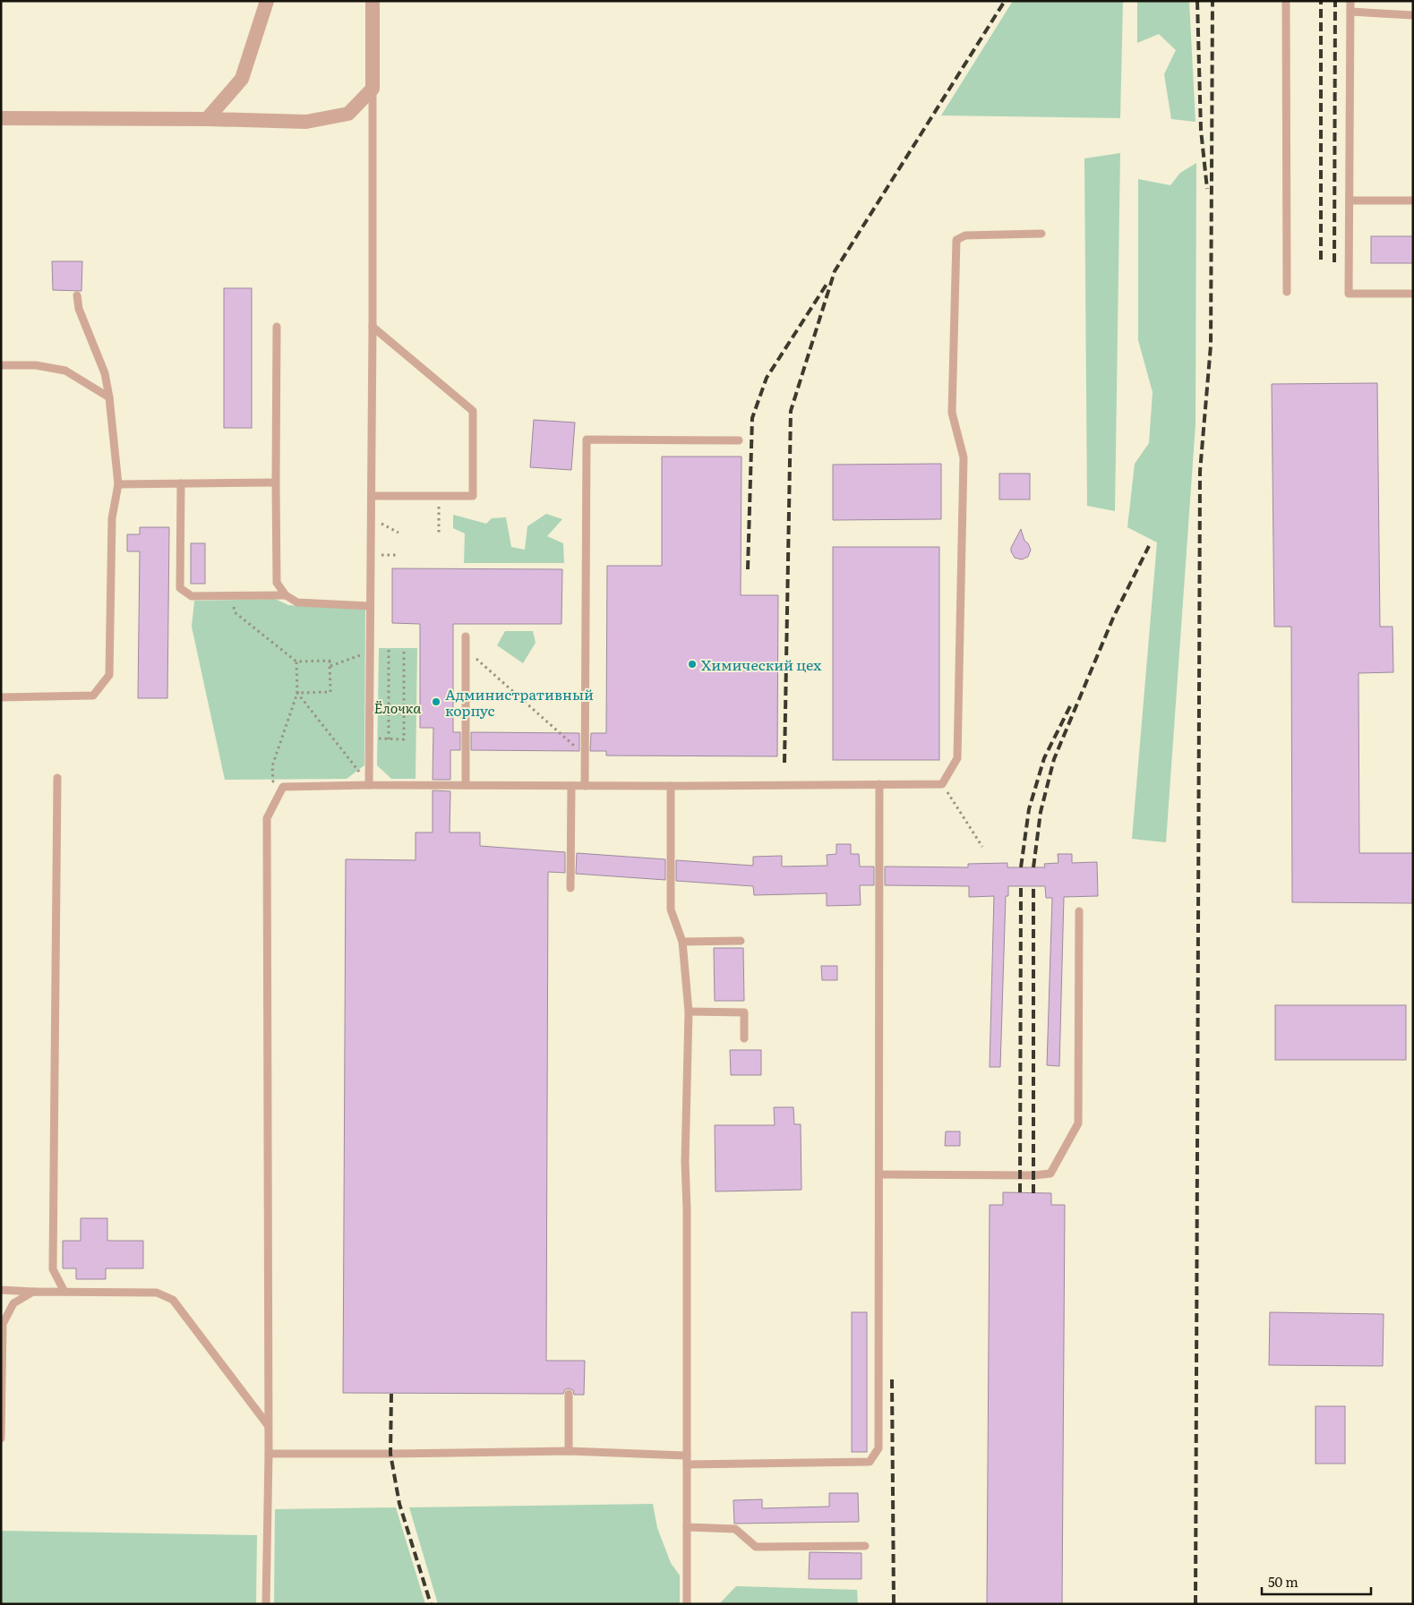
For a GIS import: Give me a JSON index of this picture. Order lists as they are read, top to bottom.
{
  "parks": ["Ёлочка"],
  "places": ["Химический цех", "Административный корпус"],
  "scale_bar": "50 m"
}
